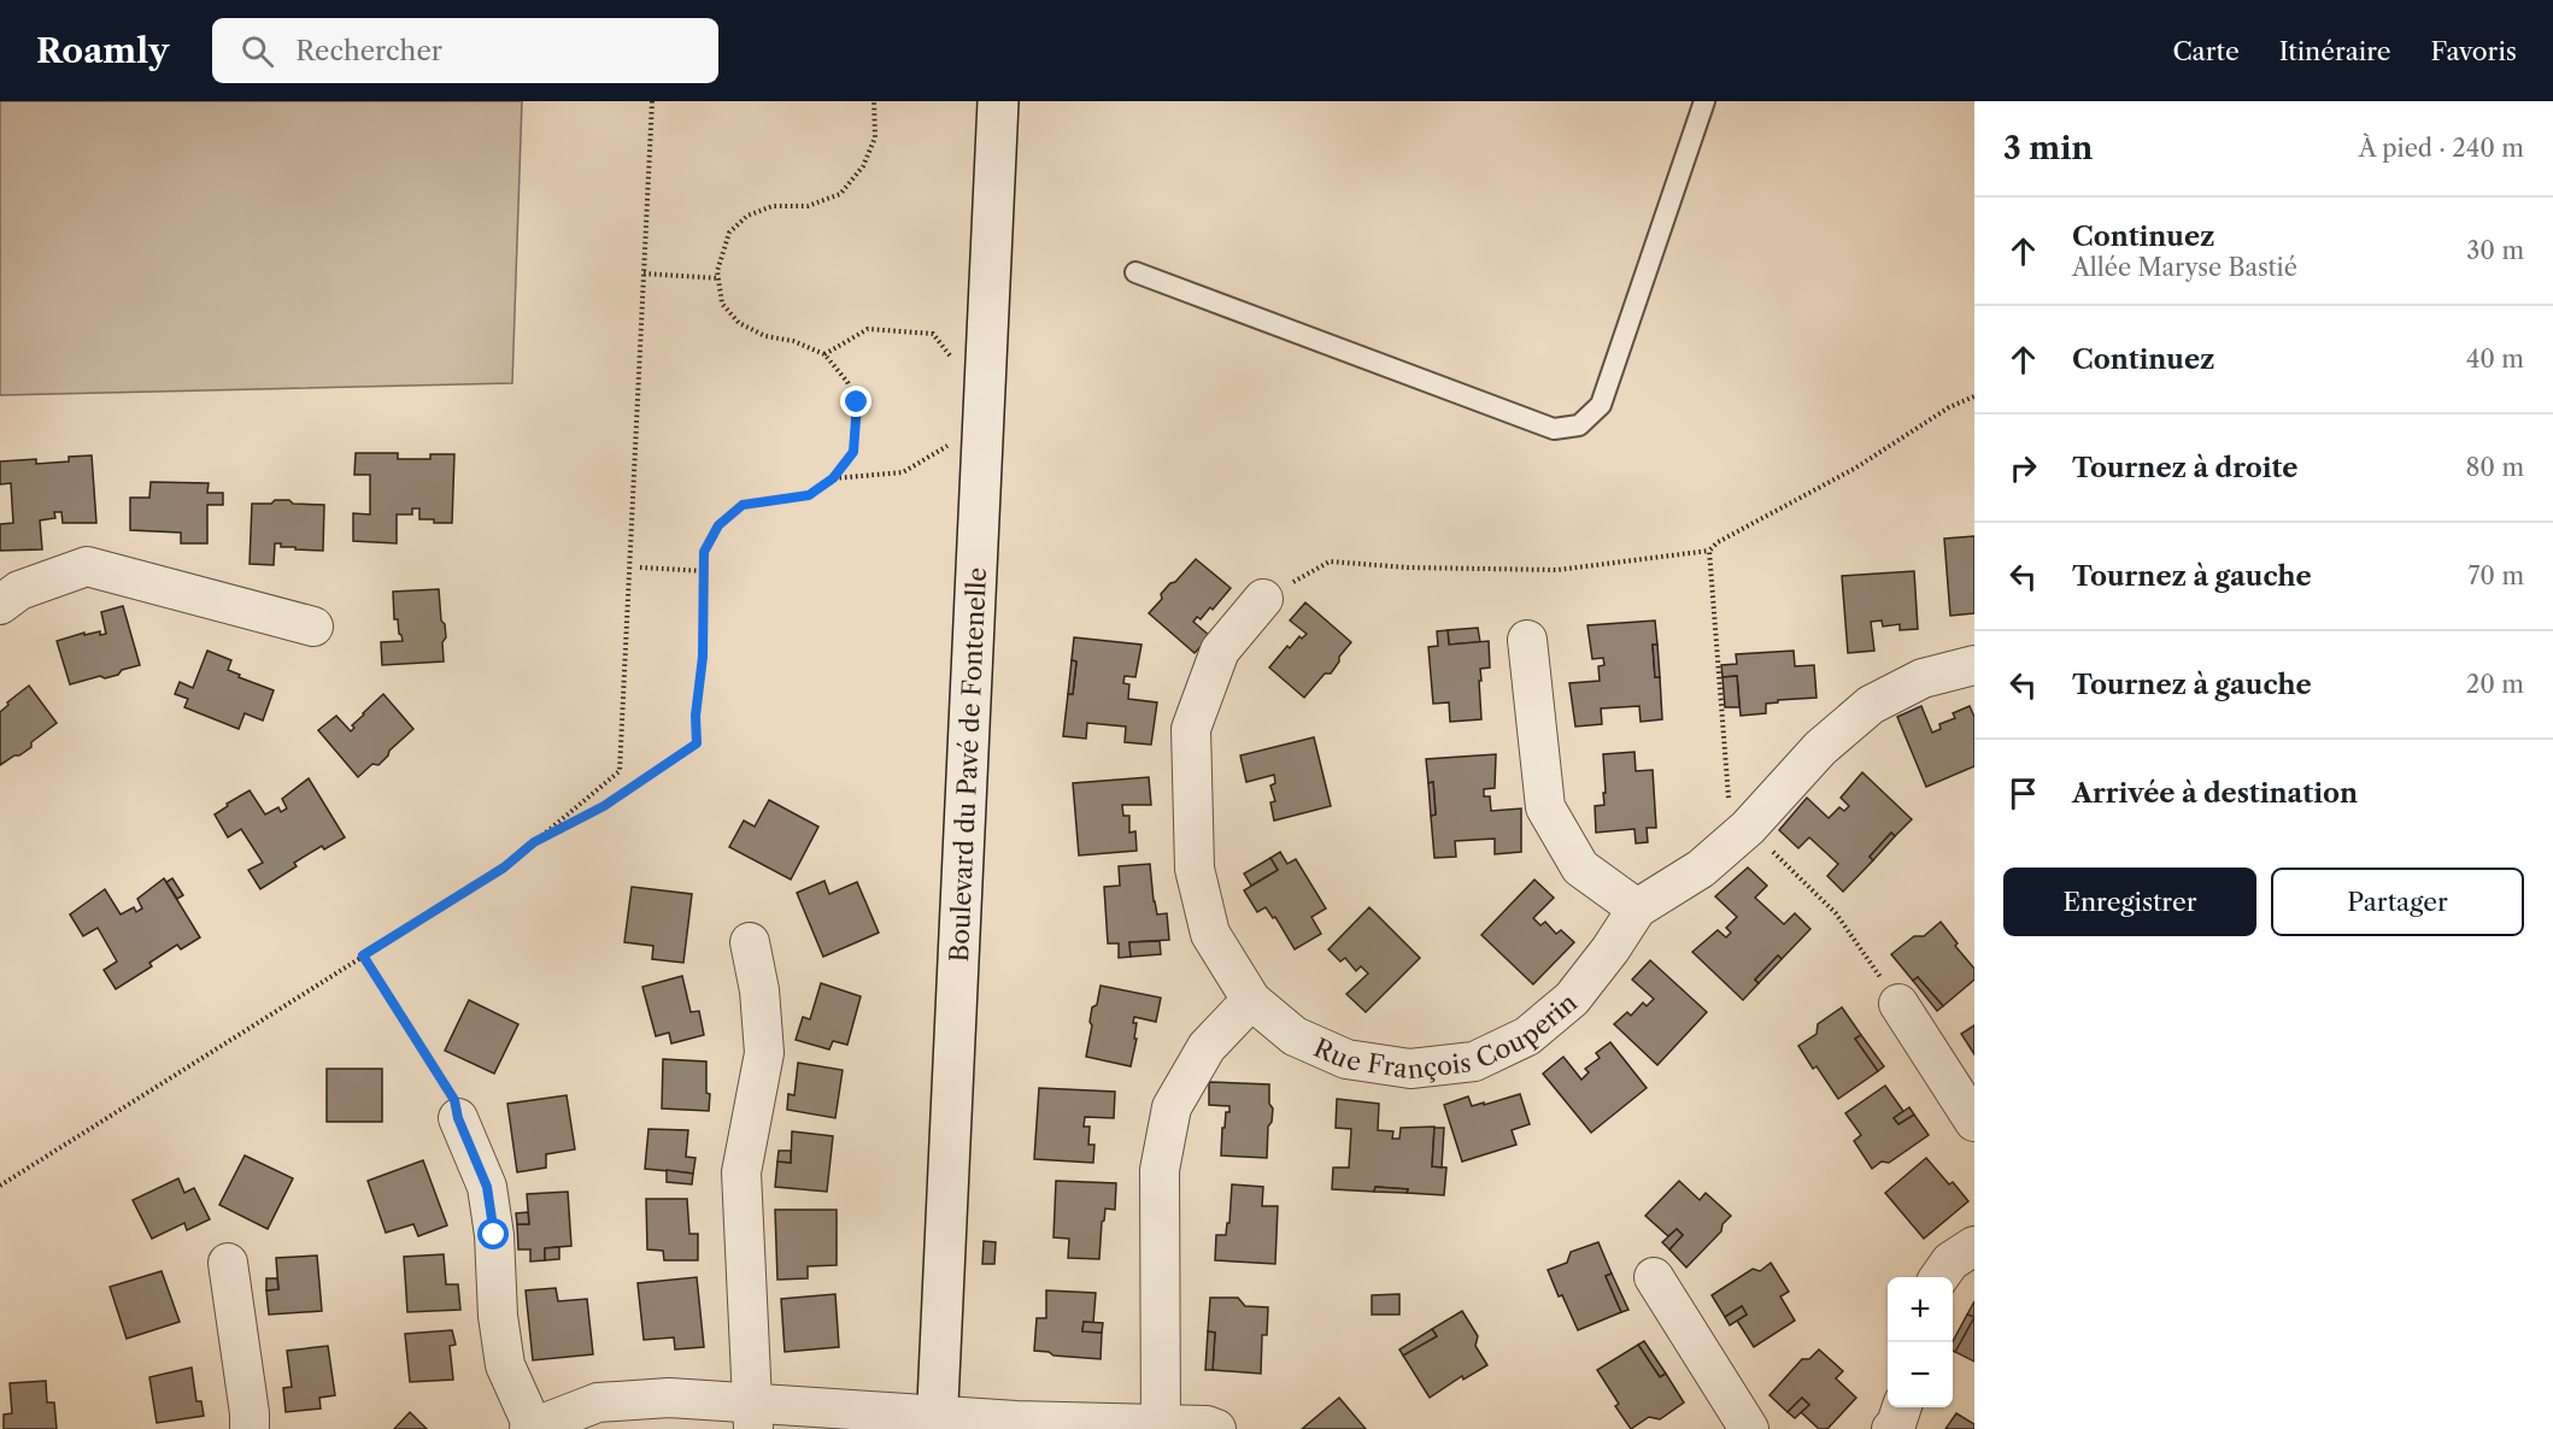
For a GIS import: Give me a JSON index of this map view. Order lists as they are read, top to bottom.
{
  "streets": {
    "main road": ["Boulevard du Pavé de Fontenelle"],
    "street": ["Rue François Couperin"]
  },
  "page": {
    "header": "Roamly",
    "search": "Rechercher",
    "nav": ["Carte", "Itinéraire", "Favoris"],
    "heading": ["3 min", "À pied · 240 m"],
    "list": [
      ["Continuez", "Allée Maryse Bastié", "30 m"],
      ["Continuez", "40 m"],
      ["Tournez à droite", "80 m"],
      ["Tournez à gauche", "70 m"],
      ["Tournez à gauche", "20 m"],
      "Arrivée à destination"
    ],
    "buttons": ["Enregistrer", "Partager"],
    "map_buttons": ["+", "−"]
  }
}
